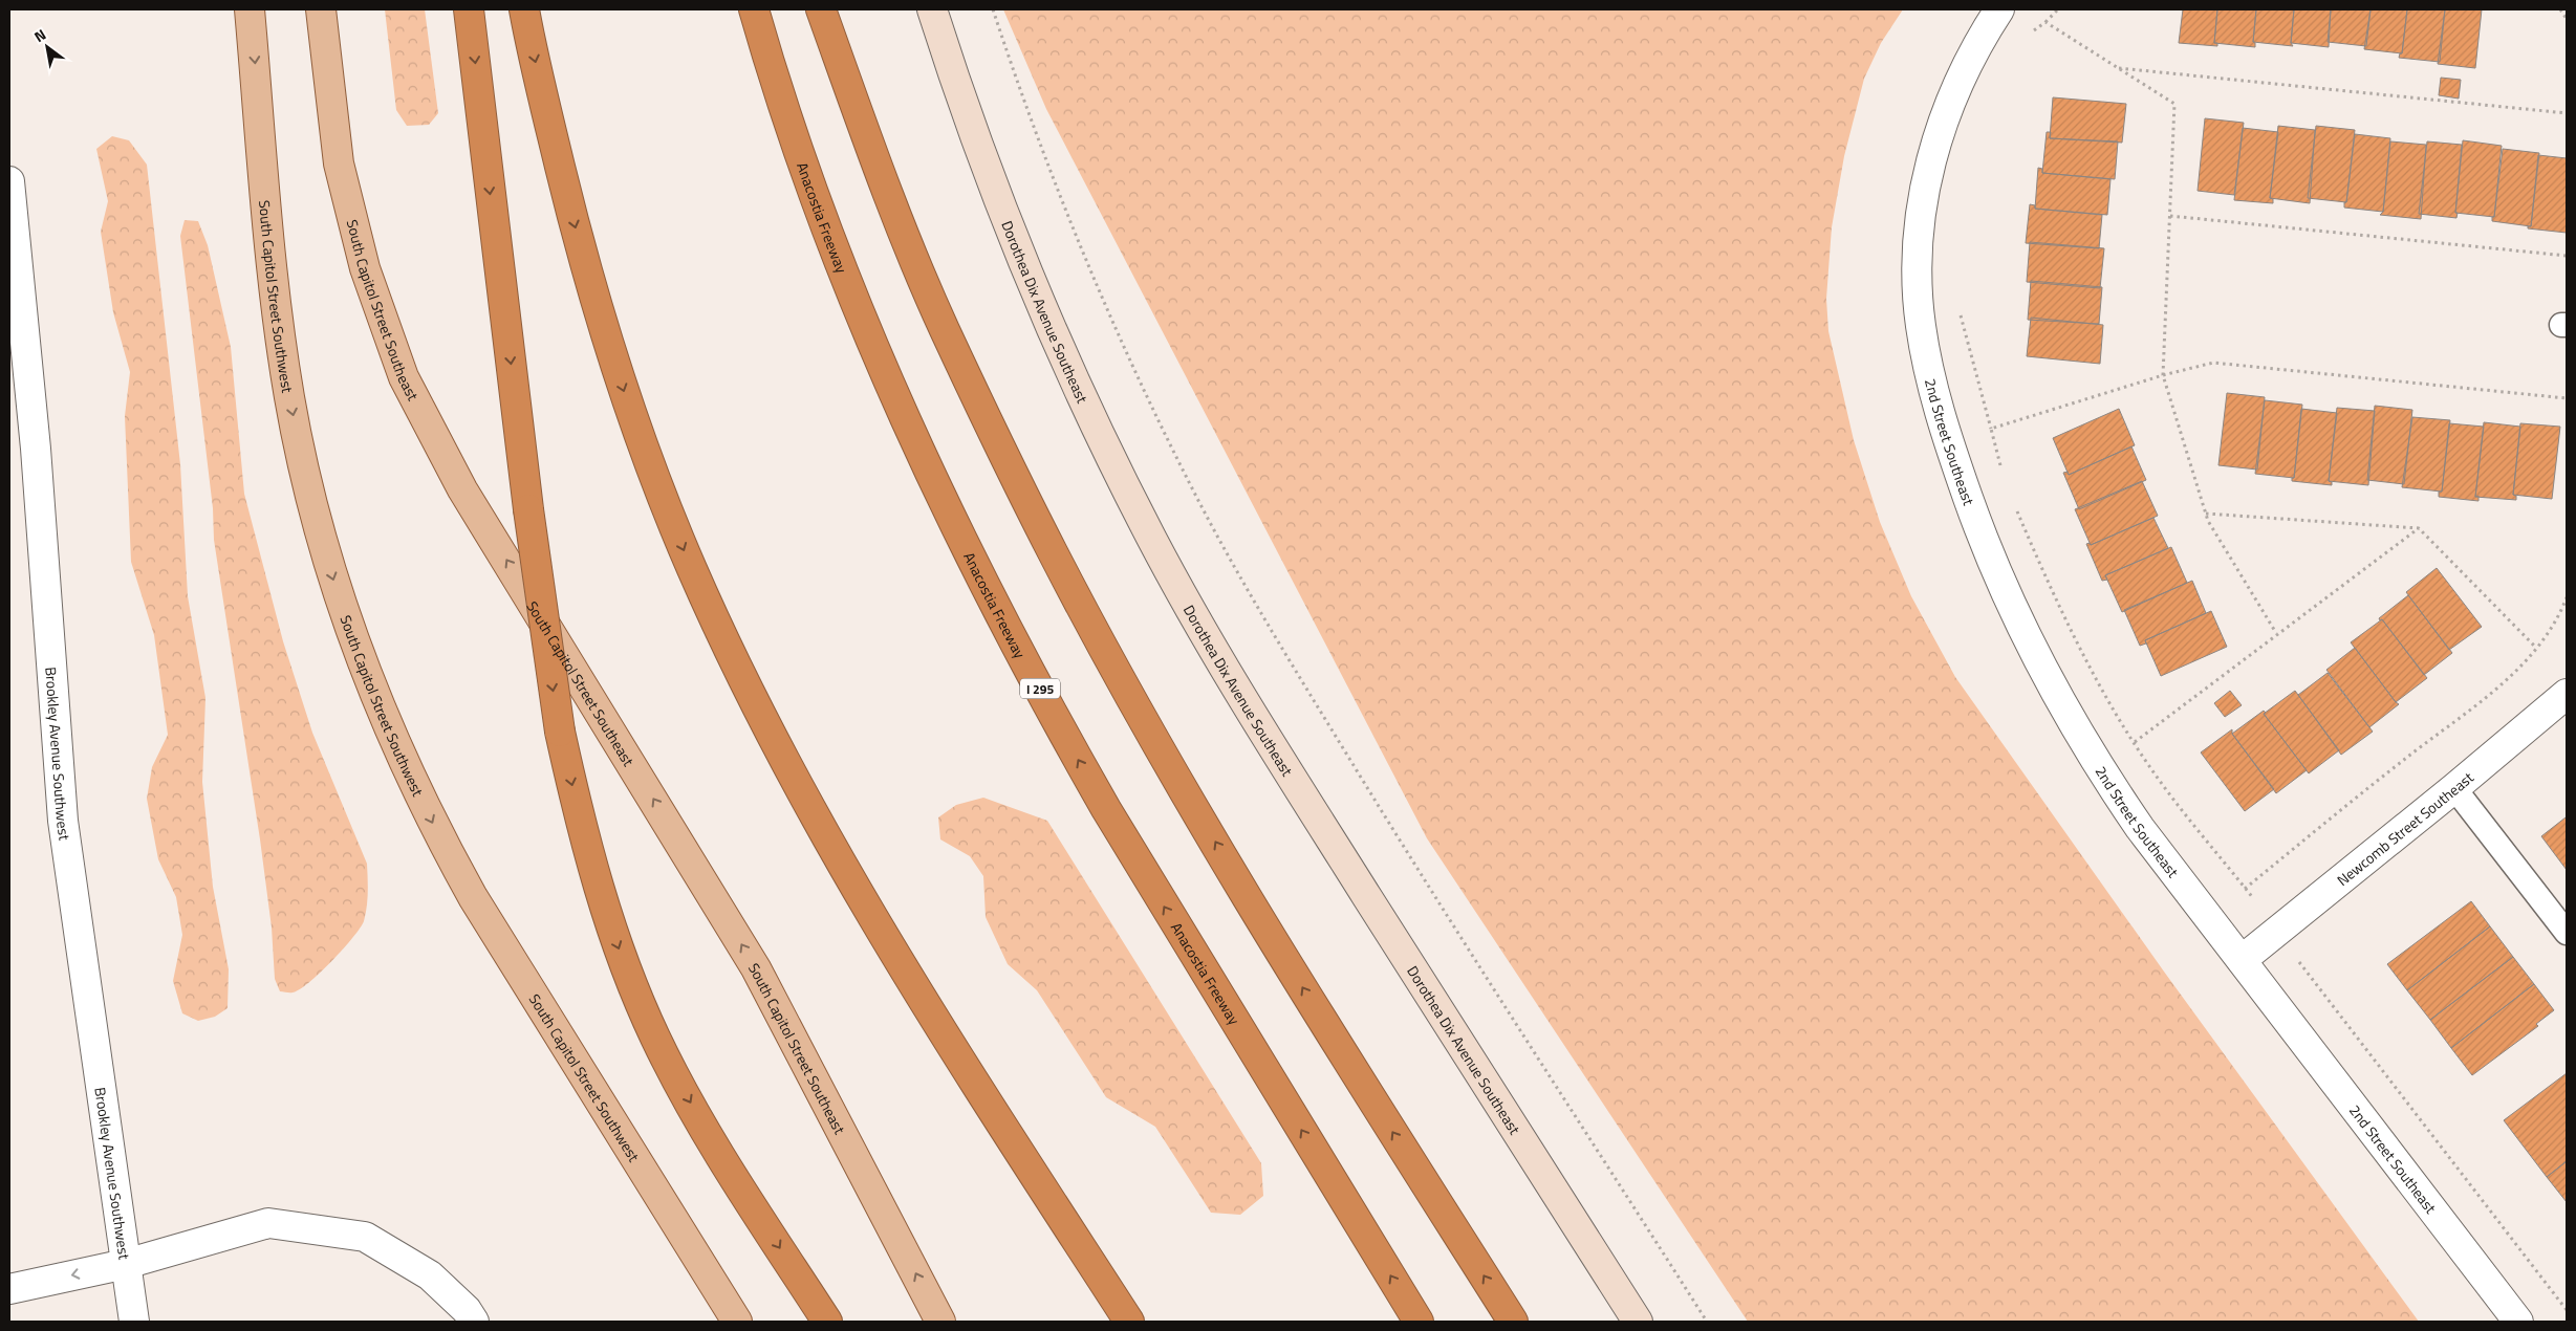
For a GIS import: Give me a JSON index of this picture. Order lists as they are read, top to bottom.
{
  "streets": {
    "highway": ["Anacostia Freeway", "I 295"],
    "main road": ["South Capitol Street Southwest", "South Capitol Street Southeast", "Dorothea Dix Avenue Southeast"],
    "street": ["2nd Street Southeast", "Brookley Avenue Southwest", "Newcomb Street Southeast"]
  },
  "crossings": [
    ["2nd Street Southeast", "Newcomb Street Southeast"]
  ],
  "one_way": ["South Capitol Street Southwest", "South Capitol Street Southeast"],
  "north": "top left"
}
